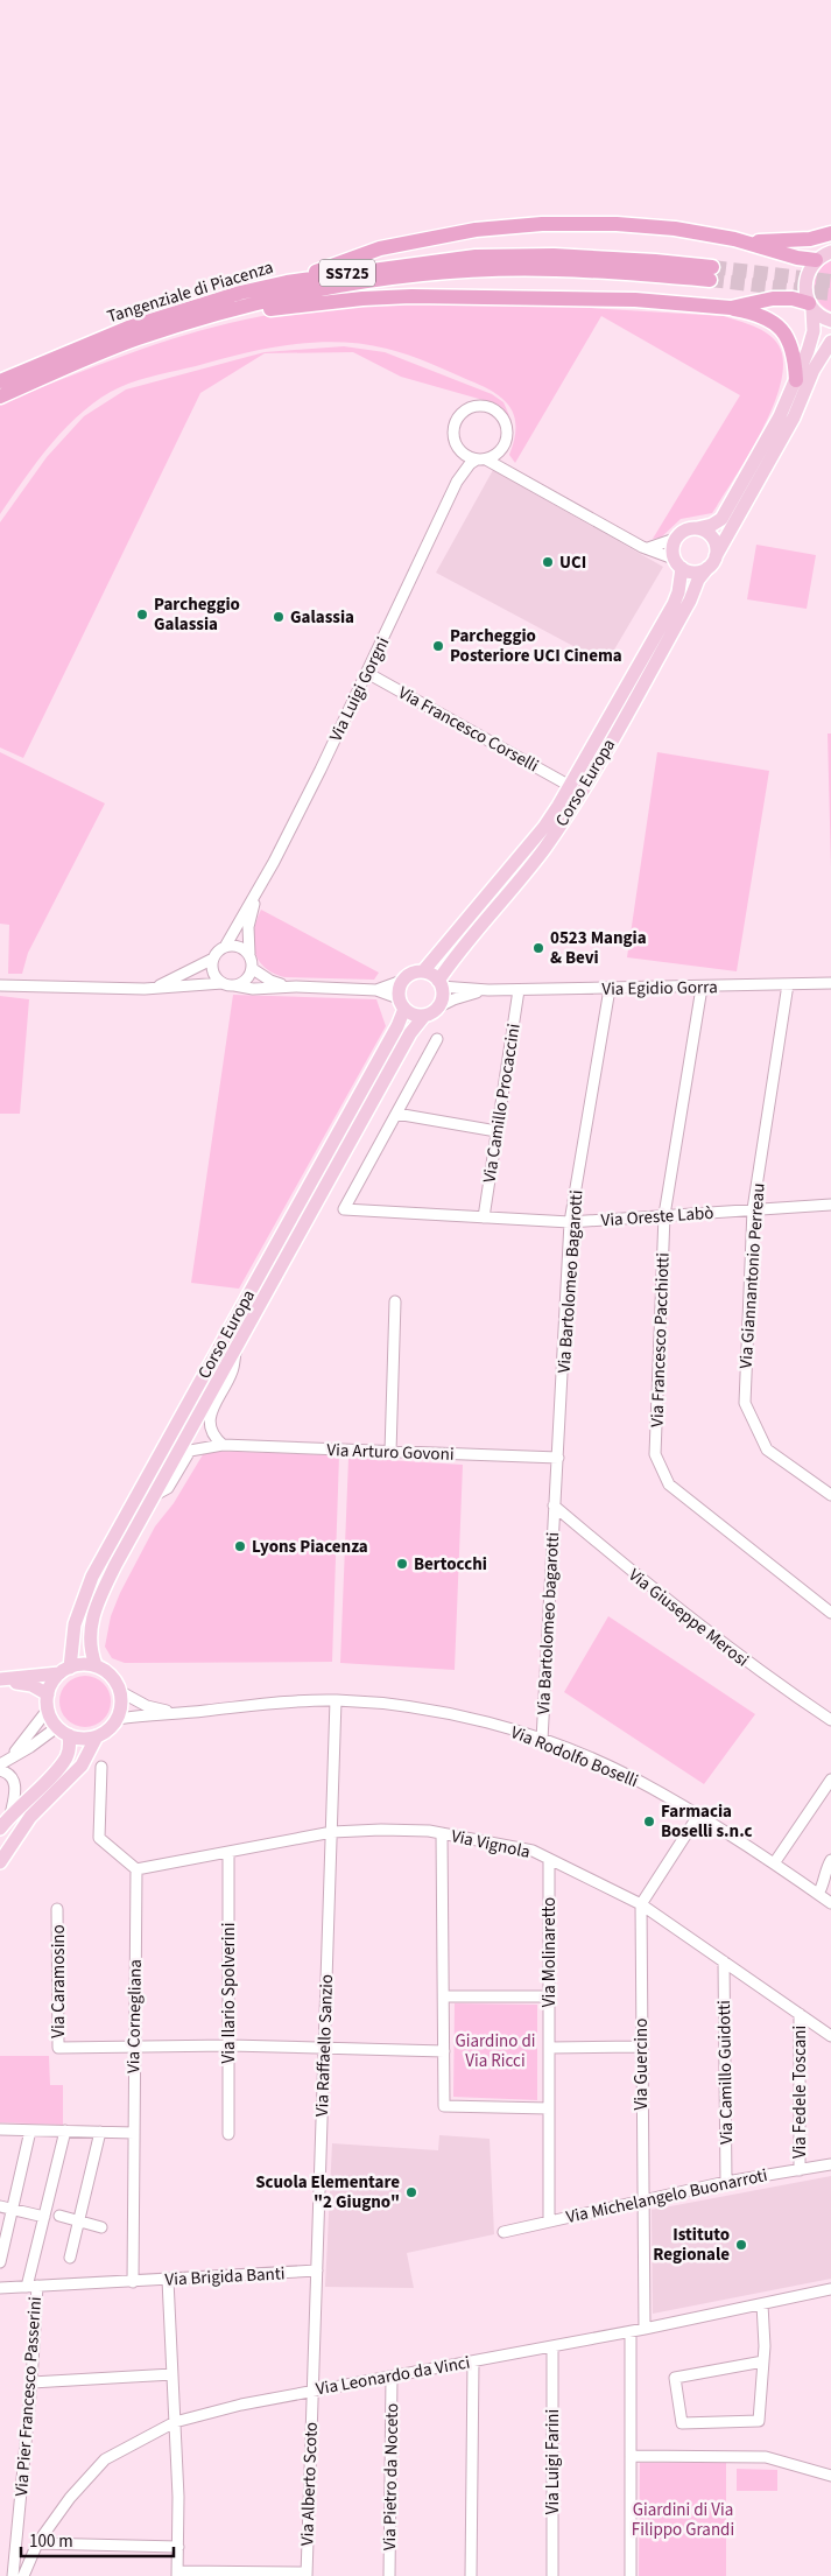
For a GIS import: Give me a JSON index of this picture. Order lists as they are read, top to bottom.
{
  "streets": {
    "highway": ["SS725", "Tangenziale di Piacenza"],
    "main road": ["Corso Europa", "Via Rodolfo Boselli"],
    "street": [
      "Via Luigi Gorgni",
      "Via Francesco Corselli",
      "Via Egidio Gorra",
      "Via Camillo Procaccini",
      "Via Oreste Labò",
      "Via Giannantonio Perreau",
      "Via Bartolomeo Bagarotti",
      "Via Francesco Pacchiotti",
      "Via Arturo Govoni",
      "Via Giuseppe Merosi",
      "Via Bartolomeo bagarotti",
      "Via Vignola",
      "Via Molinaretto",
      "Via Caramosino",
      "Via Ilario Spolverini",
      "Via Cornegliana",
      "Via Raffaello Sanzio",
      "Via Guercino",
      "Via Camillo Guidotti",
      "Via Fedele Toscani",
      "Via Michelangelo Buonarroti",
      "Via Brigida Banti",
      "Via Leonardo da Vinci",
      "Via Pier Francesco Passerini",
      "Via Luigi Farini",
      "Via Pietro da Noceto",
      "Via Alberto Scoto"
    ]
  },
  "crossings": [
    ["Via Luigi Gorgni", "Via Francesco Corselli"],
    ["Via Francesco Corselli", "Corso Europa"],
    ["Corso Europa", "Via Egidio Gorra"],
    ["Corso Europa", "Via Arturo Govoni"],
    ["Corso Europa", "Via Rodolfo Boselli"],
    ["Via Egidio Gorra", "Via Camillo Procaccini"],
    ["Via Egidio Gorra", "Via Giannantonio Perreau"],
    ["Via Egidio Gorra", "Via Bartolomeo Bagarotti"],
    ["Via Egidio Gorra", "Via Francesco Pacchiotti"],
    ["Via Camillo Procaccini", "Via Oreste Labò"],
    ["Via Oreste Labò", "Via Giannantonio Perreau"],
    ["Via Oreste Labò", "Via Bartolomeo Bagarotti"],
    ["Via Oreste Labò", "Via Francesco Pacchiotti"],
    ["Via Bartolomeo Bagarotti", "Via Arturo Govoni"],
    ["Via Bartolomeo Bagarotti", "Via Giuseppe Merosi"],
    ["Via Bartolomeo Bagarotti", "Via Bartolomeo bagarotti"],
    ["Via Giuseppe Merosi", "Via Bartolomeo bagarotti"],
    ["Via Bartolomeo bagarotti", "Via Rodolfo Boselli"],
    ["Via Rodolfo Boselli", "Via Raffaello Sanzio"],
    ["Via Vignola", "Via Molinaretto"],
    ["Via Vignola", "Via Ilario Spolverini"],
    ["Via Vignola", "Via Cornegliana"],
    ["Via Vignola", "Via Raffaello Sanzio"],
    ["Via Vignola", "Via Guercino"],
    ["Via Vignola", "Via Camillo Guidotti"],
    ["Via Vignola", "Via Fedele Toscani"],
    ["Via Molinaretto", "Via Michelangelo Buonarroti"],
    ["Via Caramosino", "Via Cornegliana"],
    ["Via Cornegliana", "Via Brigida Banti"],
    ["Via Raffaello Sanzio", "Via Brigida Banti"],
    ["Via Raffaello Sanzio", "Via Leonardo da Vinci"],
    ["Via Raffaello Sanzio", "Via Alberto Scoto"],
    ["Via Guercino", "Via Michelangelo Buonarroti"],
    ["Via Guercino", "Via Leonardo da Vinci"],
    ["Via Camillo Guidotti", "Via Michelangelo Buonarroti"],
    ["Via Fedele Toscani", "Via Michelangelo Buonarroti"],
    ["Via Brigida Banti", "Via Pier Francesco Passerini"],
    ["Via Leonardo da Vinci", "Via Luigi Farini"],
    ["Via Leonardo da Vinci", "Via Pietro da Noceto"],
    ["Via Leonardo da Vinci", "Via Alberto Scoto"]
  ],
  "parks": ["Giardino di Via Ricci", "Giardini di Via Filippo Grandi"],
  "places": [
    "UCI",
    "Parcheggio Galassia",
    "Galassia",
    "Parcheggio Posteriore UCI Cinema",
    "0523 Mangia & Bevi",
    "Lyons Piacenza",
    "Bertocchi",
    "Farmacia Boselli s.n.c",
    "Scuola Elementare \"2 Giugno\"",
    "Istituto Regionale"
  ],
  "scale_bar": "100 m"
}
